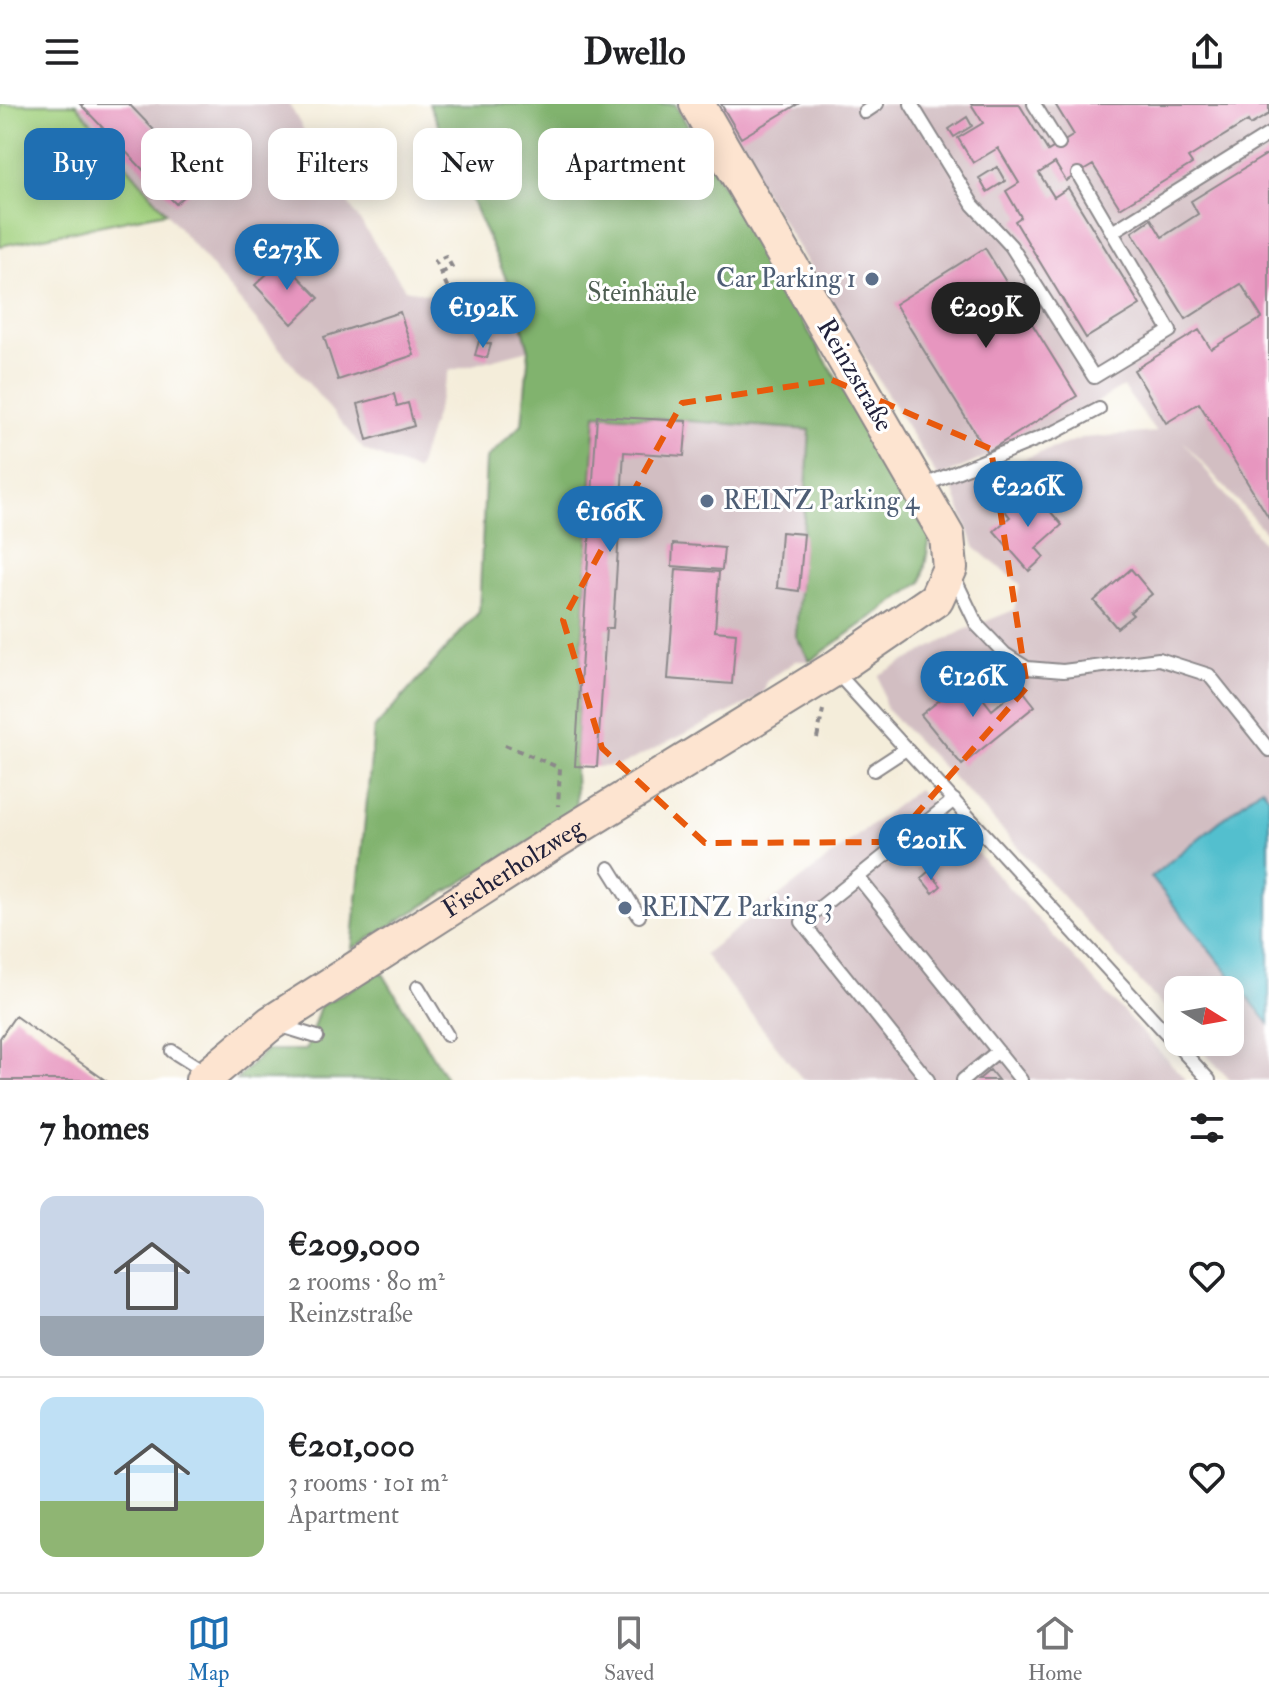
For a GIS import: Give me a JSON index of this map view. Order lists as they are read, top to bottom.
{
  "streets": {
    "street": ["Reinzstraße", "Fischerholzweg"]
  },
  "crossings": [
    ["Reinzstraße", "Fischerholzweg"]
  ],
  "parks": ["Steinhäule"],
  "places": ["Car Parking 1", "REINZ Parking 4", "REINZ Parking 3"],
  "north": "right",
  "page": {
    "header": "Dwello",
    "chip": [
      "Buy",
      "Rent",
      "Filters",
      "New",
      "Apartment"
    ],
    "price": [
      "€273K",
      "€192K",
      "€209K",
      "€226K",
      "€166K",
      "€126K",
      "€201K"
    ],
    "heading": "7 homes",
    "list": [
      {
        "name": "€209,000",
        "note": "2 rooms · 80 m² · Reinzstraße"
      },
      {
        "name": "€201,000",
        "note": "3 rooms · 101 m² · Apartment"
      }
    ],
    "tabs": ["Map", "Saved", "Home"]
  }
}
